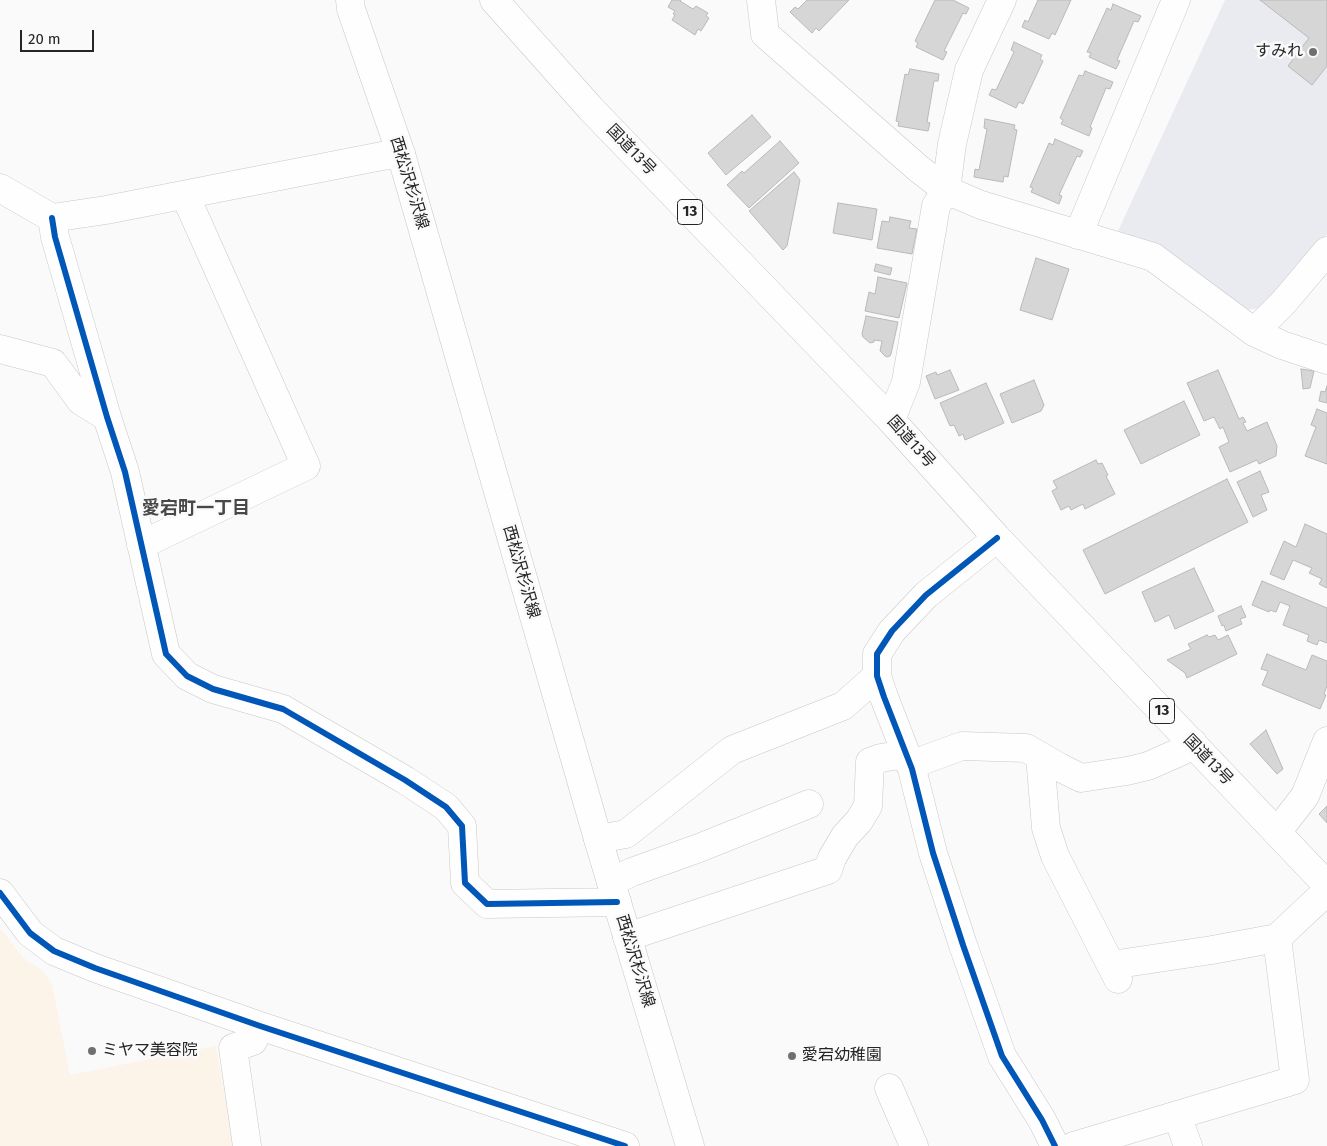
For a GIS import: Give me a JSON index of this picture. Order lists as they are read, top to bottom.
{
  "streets": {
    "main road": ["国道13号", "西松沢杉沢線", "13"]
  },
  "districts": ["愛宕町一丁目"],
  "places": ["すみれ", "ミヤマ美容院", "愛宕幼稚園"],
  "scale_bar": "20 m"
}
